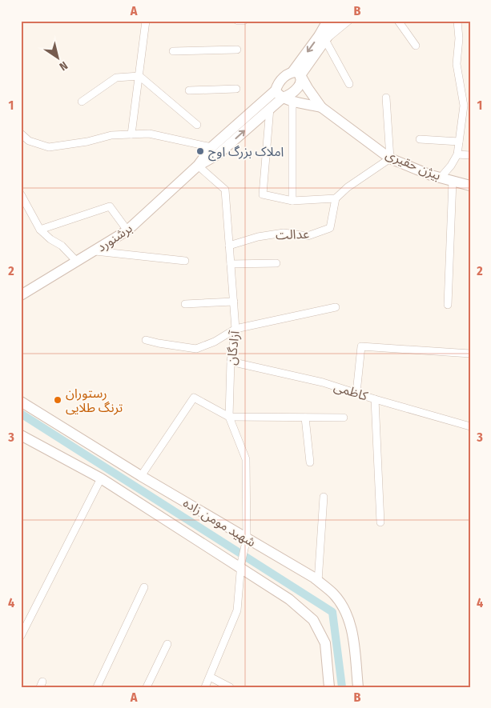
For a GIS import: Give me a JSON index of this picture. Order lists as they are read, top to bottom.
{
  "streets": {
    "street": [
      "بیژن حقیری",
      "عدالت",
      "برشنورد",
      "آزادگان",
      "کاظمی",
      "شهید مومن زاده"
    ]
  },
  "crossings": [
    ["عدالت", "آزادگان"],
    ["برشنورد", "آزادگان"],
    ["آزادگان", "کاظمی"],
    ["آزادگان", "شهید مومن زاده"]
  ],
  "places": ["املاک بزرگ اوج", "رستوران ترنگ طلایی"],
  "north": "bottom right",
  "grid": {
    "columns": ["A", "B"],
    "rows": [
      "1",
      "2",
      "3",
      "4"
    ]
  }
}
